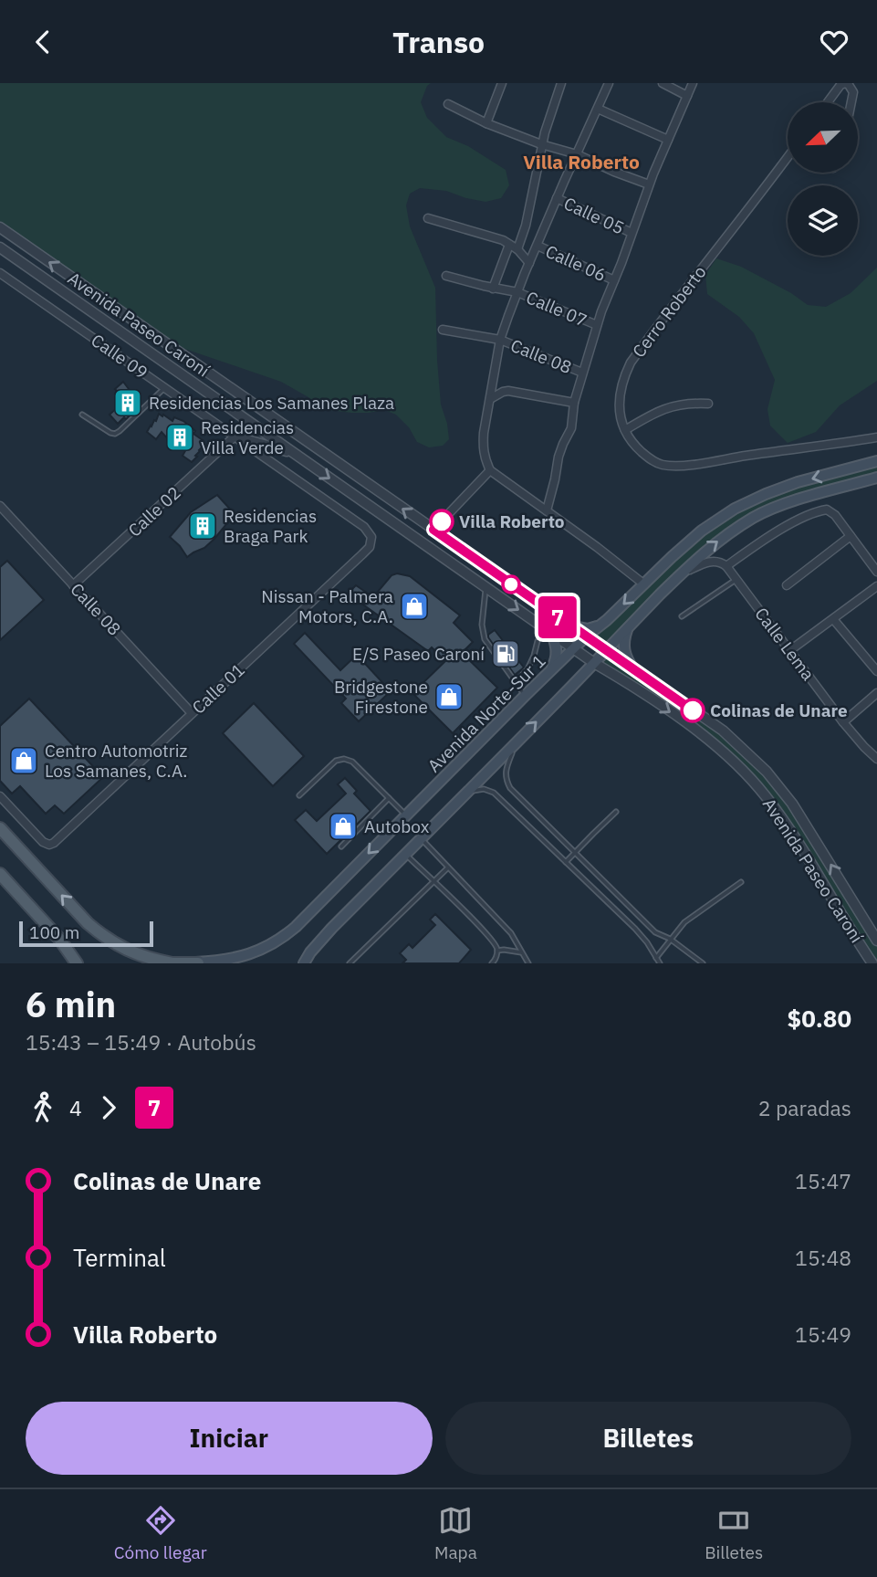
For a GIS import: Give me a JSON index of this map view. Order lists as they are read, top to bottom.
{
  "streets": {
    "main road": ["Avenida Norte-Sur 1"],
    "street": [
      "Calle 05",
      "Calle 06",
      "Calle 07",
      "Cerro Roberto",
      "Avenida Paseo Caroní",
      "Calle 09",
      "Calle 08",
      "Calle 02",
      "Calle Lema",
      "Calle 01"
    ]
  },
  "crossings": [
    ["Avenida Paseo Caroní", "Avenida Norte-Sur 1"],
    ["Calle 09", "Calle 02"],
    ["Calle 09", "Calle 01"],
    ["Calle 08", "Calle 02"],
    ["Calle 08", "Calle 01"]
  ],
  "districts": ["Villa Roberto"],
  "places": {
    "building": ["Residencias Los Samanes Plaza", "Residencias Villa Verde", "Residencias Braga Park"],
    "other": ["Villa Roberto", "Colinas de Unare"],
    "shop": [
      "Nissan - Palmera Motors, C.A.",
      "Bridgestone Firestone",
      "Centro Automotriz Los Samanes, C.A.",
      "Autobox"
    ],
    "fuel station": ["E/S Paseo Caroní"]
  },
  "lines": ["bus line 7"],
  "scale_bar": "100 m",
  "north": "bottom left",
  "page": {
    "header": "Transo",
    "on_map": "7",
    "scale": "100 m",
    "heading": ["6 min", "15:43 – 15:49 · Autobús", "$0.80"],
    "legs": ["4", "7", "2 paradas"],
    "list": [
      {
        "name": "Colinas de Unare",
        "value": "15:47"
      },
      {
        "name": "Terminal",
        "value": "15:48"
      },
      {
        "name": "Villa Roberto",
        "value": "15:49"
      }
    ],
    "buttons": ["Iniciar", "Billetes"],
    "tabs": ["Cómo llegar", "Mapa", "Billetes"]
  }
}
